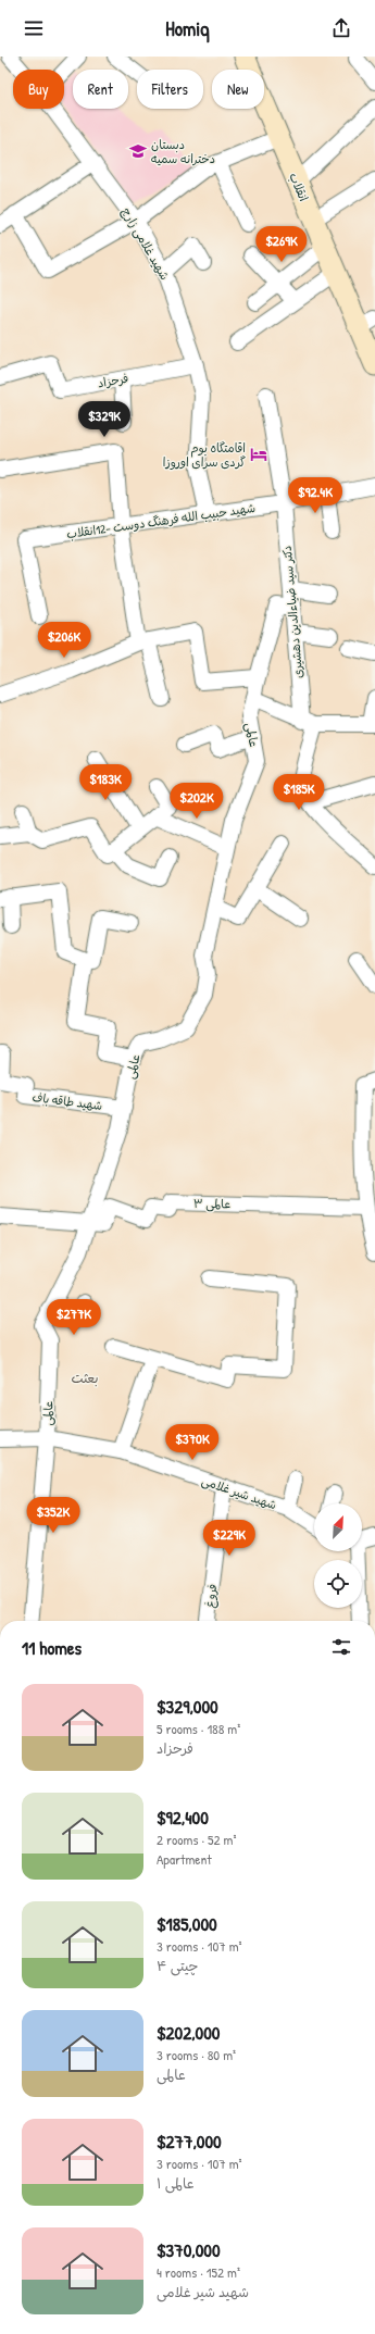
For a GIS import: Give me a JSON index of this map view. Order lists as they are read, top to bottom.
{
  "streets": {
    "main road": ["انقلاب"],
    "street": [
      "شهید غلامی زارچ",
      "فرحزاد",
      "شهید حبیب الله فرهنگ دوست -12انقلاب",
      "دکتر سید ضیاءالدین دهشیری",
      "عالمی",
      "شهید طاقه باف",
      "عالمی ۳",
      "شهید شیر غلامی",
      "فروغ"
    ]
  },
  "crossings": [
    ["شهید غلامی زارچ", "فرحزاد"],
    ["شهید غلامی زارچ", "شهید حبیب الله فرهنگ دوست -12انقلاب"],
    ["شهید حبیب الله فرهنگ دوست -12انقلاب", "دکتر سید ضیاءالدین دهشیری"],
    ["دکتر سید ضیاءالدین دهشیری", "عالمی"],
    ["عالمی", "شهید طاقه باف"],
    ["عالمی", "عالمی ۳"],
    ["عالمی", "شهید شیر غلامی"],
    ["شهید شیر غلامی", "فروغ"]
  ],
  "districts": ["بعثت"],
  "places": {
    "school or university": ["دبستان دخترانه سمیه"],
    "hotel": ["اقامتگاه بوم گردی سرای اوروزا"]
  },
  "north": "top right",
  "page": {
    "header": "Homiq",
    "chip": [
      "Buy",
      "Rent",
      "Filters",
      "New"
    ],
    "price": [
      "$269K",
      "$329K",
      "$92.4K",
      "$206K",
      "$183K",
      "$185K",
      "$202K",
      "$277K",
      "$370K",
      "$352K",
      "$229K"
    ],
    "heading": "11 homes",
    "list": [
      {
        "name": "$329,000",
        "note": "5 rooms · 188 m² · فرحزاد"
      },
      {
        "name": "$92,400",
        "note": "2 rooms · 52 m² · Apartment"
      },
      {
        "name": "$185,000",
        "note": "3 rooms · 107 m² · چیتی ۴"
      },
      {
        "name": "$202,000",
        "note": "3 rooms · 80 m² · عالمی"
      },
      {
        "name": "$277,000",
        "note": "3 rooms · 107 m² · عالمی ۱"
      },
      {
        "name": "$370,000",
        "note": "4 rooms · 152 m² · شهید شیر غلامی"
      }
    ]
  }
}
